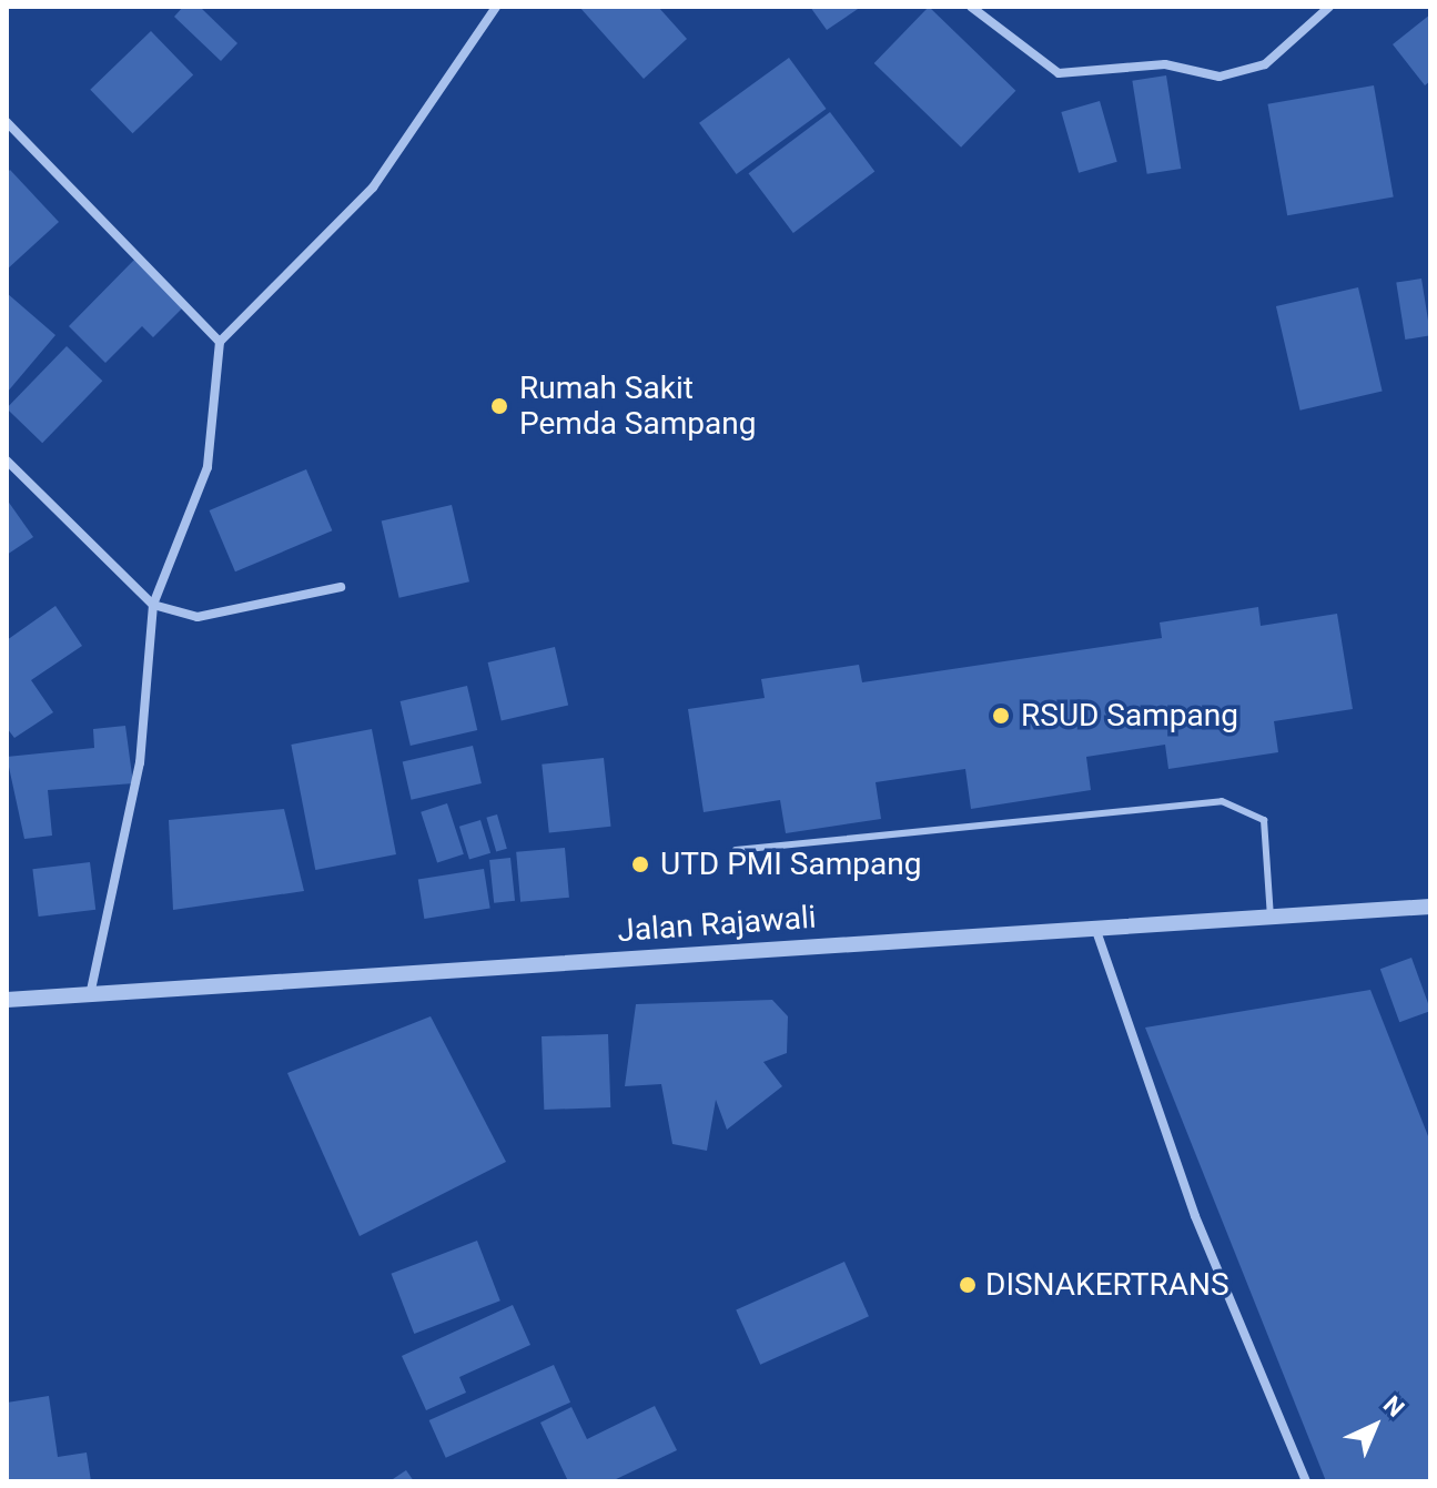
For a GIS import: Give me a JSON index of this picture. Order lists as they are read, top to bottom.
{
  "streets": {
    "street": ["Jalan Rajawali"]
  },
  "places": [
    "Rumah Sakit Pemda Sampang",
    "RSUD Sampang",
    "UTD PMI Sampang",
    "DISNAKERTRANS"
  ],
  "north": "top right"
}
